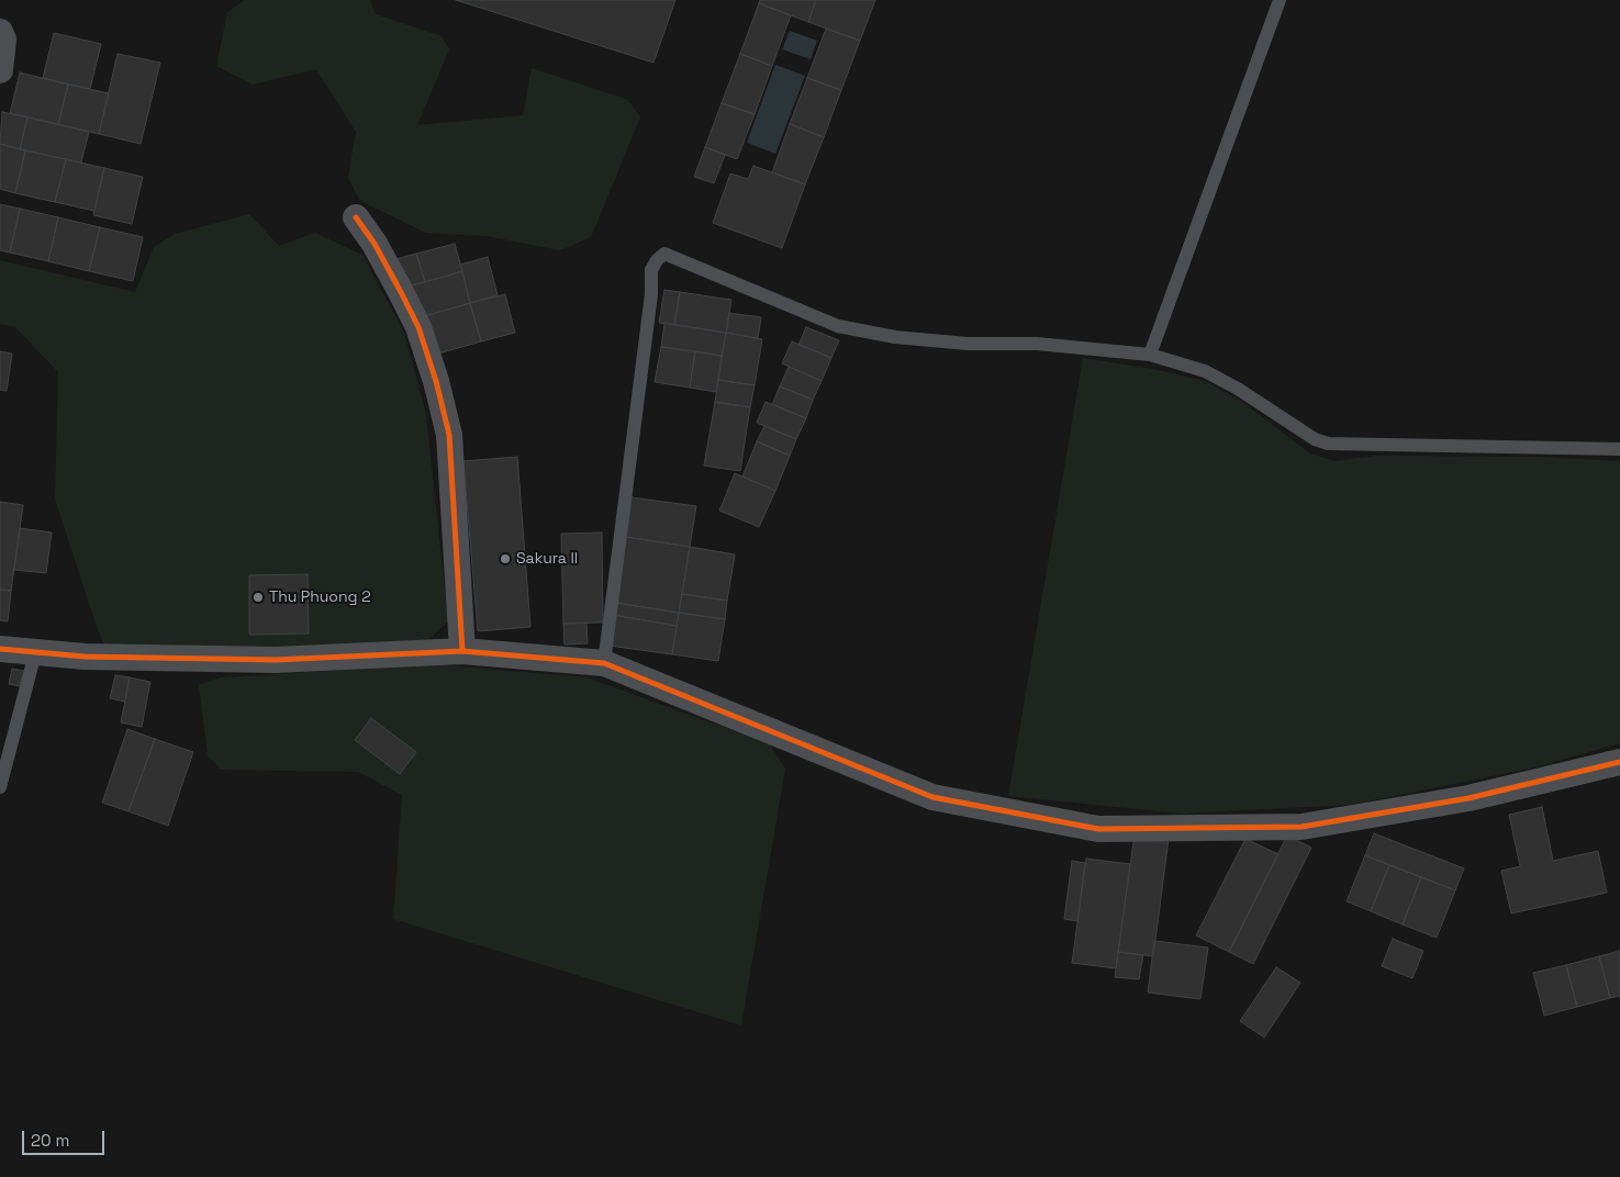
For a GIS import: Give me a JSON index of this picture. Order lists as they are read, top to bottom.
{
  "places": ["Sakura II", "Thu Phuong 2"],
  "scale_bar": "20 m"
}
